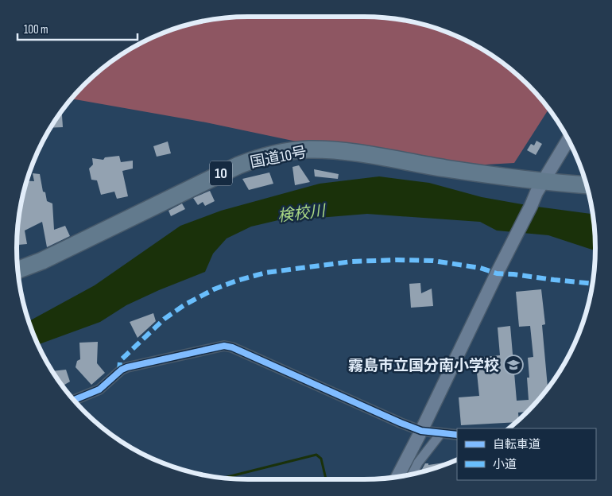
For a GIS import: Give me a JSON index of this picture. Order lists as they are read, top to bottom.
{
  "streets": {
    "highway": ["国道10号", "10"]
  },
  "water": ["検校川"],
  "places": {
    "school or university": ["霧島市立国分南小学校"]
  },
  "legend": ["自転車道", "小道"],
  "scale_bar": "100 m"
}
